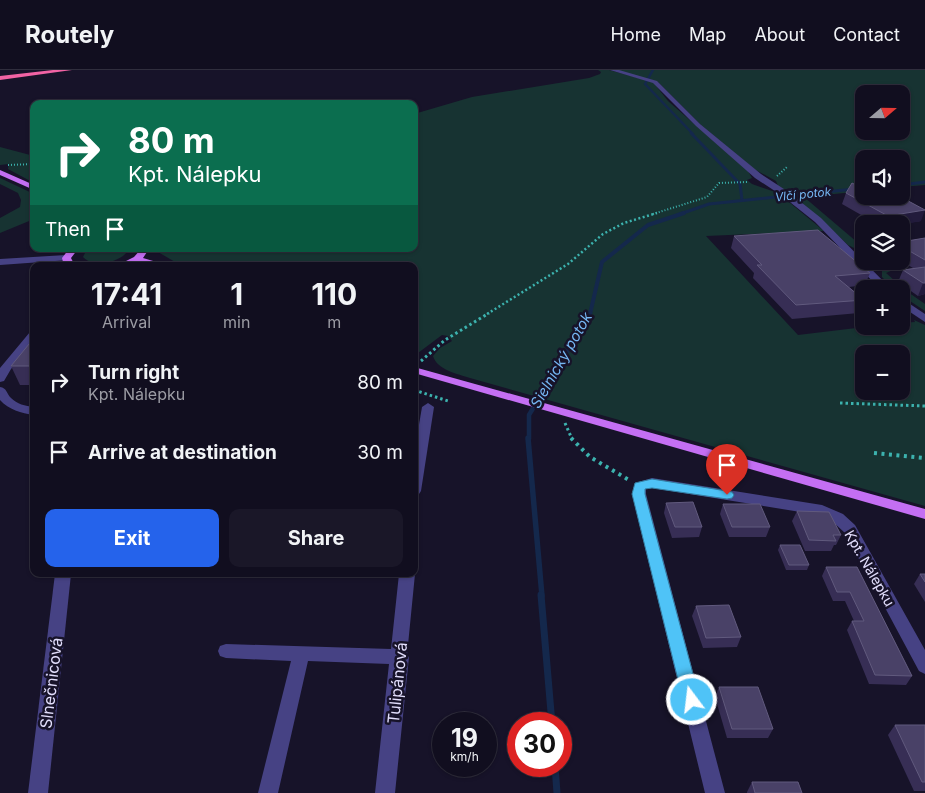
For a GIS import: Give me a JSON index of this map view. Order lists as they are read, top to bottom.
{
  "streets": {
    "street": ["Kpt. Nálepku", "Slnečnicová", "Tulipánová"]
  },
  "water": ["Vlčí potok", "Sielnický potok"],
  "north": "right",
  "page": {
    "header": "Routely",
    "nav": [
      "Home",
      "Map",
      "About",
      "Contact"
    ],
    "map_buttons": ["+", "−"],
    "turn": ["80 m", "Kpt. Nálepku"],
    "then": "Then",
    "eta": [
      "17:41",
      "Arrival",
      "1",
      "min",
      "110",
      "m"
    ],
    "list": [
      {
        "name": "Turn right",
        "note": "Kpt. Nálepku",
        "value": "80 m"
      },
      {
        "name": "Arrive at destination",
        "value": "30 m"
      }
    ],
    "buttons": ["Exit", "Share"],
    "speed": "19 km/h",
    "limit": "30"
  }
}
